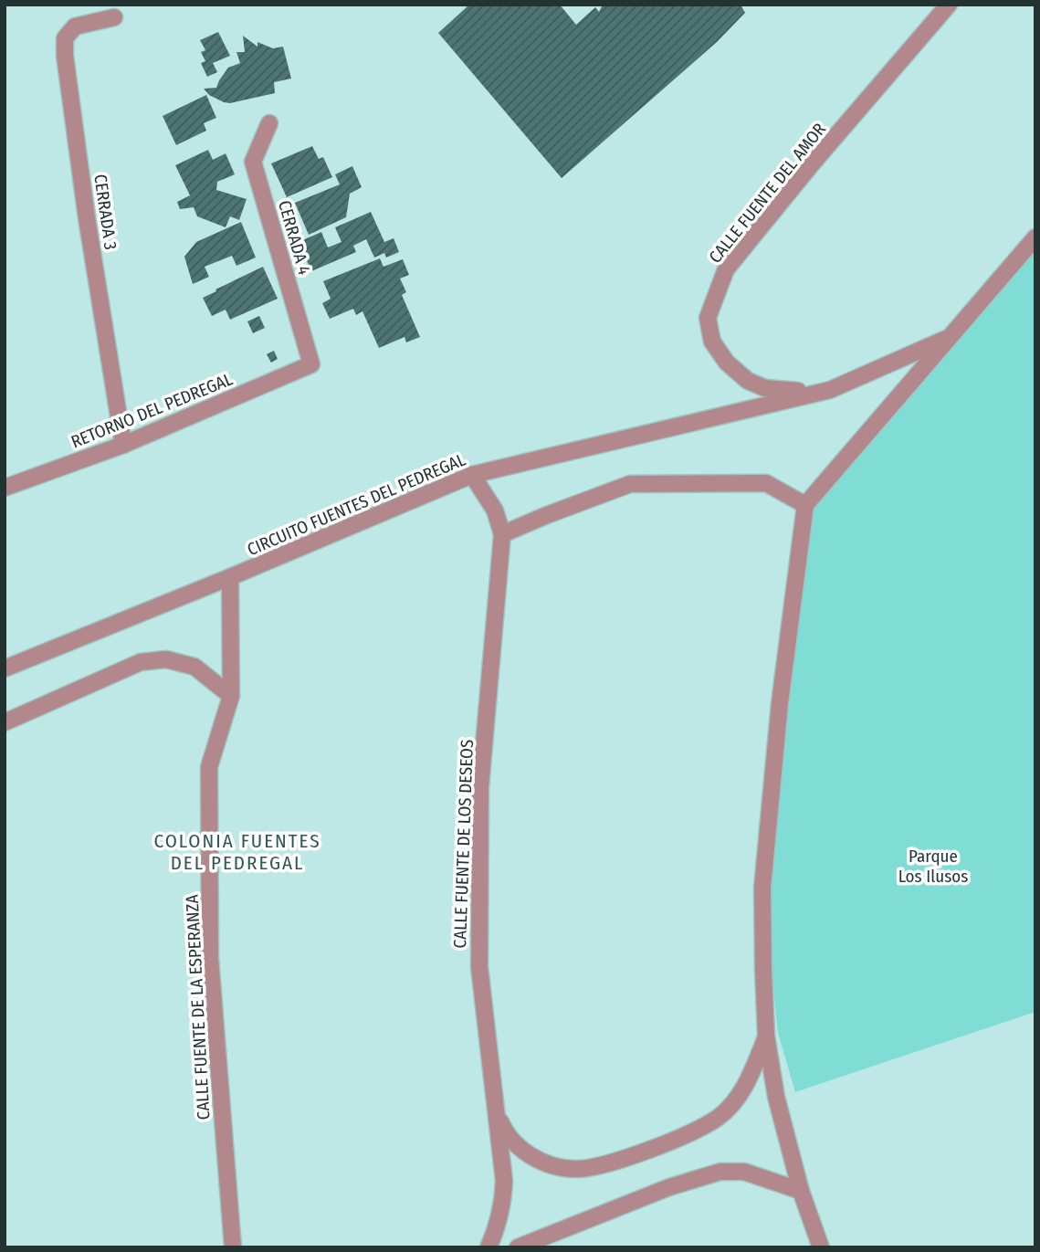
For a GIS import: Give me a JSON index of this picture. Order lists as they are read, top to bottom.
{
  "streets": {
    "street": [
      "CALLE FUENTE DEL AMOR",
      "CERRADA 3",
      "CERRADA 4",
      "RETORNO DEL PEDREGAL",
      "CIRCUITO FUENTES DEL PEDREGAL",
      "CALLE FUENTE DE LOS DESEOS",
      "CALLE FUENTE DE LA ESPERANZA"
    ]
  },
  "crossings": [
    ["CALLE FUENTE DEL AMOR", "CIRCUITO FUENTES DEL PEDREGAL"],
    ["CERRADA 3", "RETORNO DEL PEDREGAL"],
    ["CERRADA 4", "RETORNO DEL PEDREGAL"],
    ["CIRCUITO FUENTES DEL PEDREGAL", "CALLE FUENTE DE LOS DESEOS"],
    ["CIRCUITO FUENTES DEL PEDREGAL", "CALLE FUENTE DE LA ESPERANZA"]
  ],
  "districts": ["COLONIA FUENTES DEL PEDREGAL"],
  "parks": ["Parque Los Ilusos"]
}
